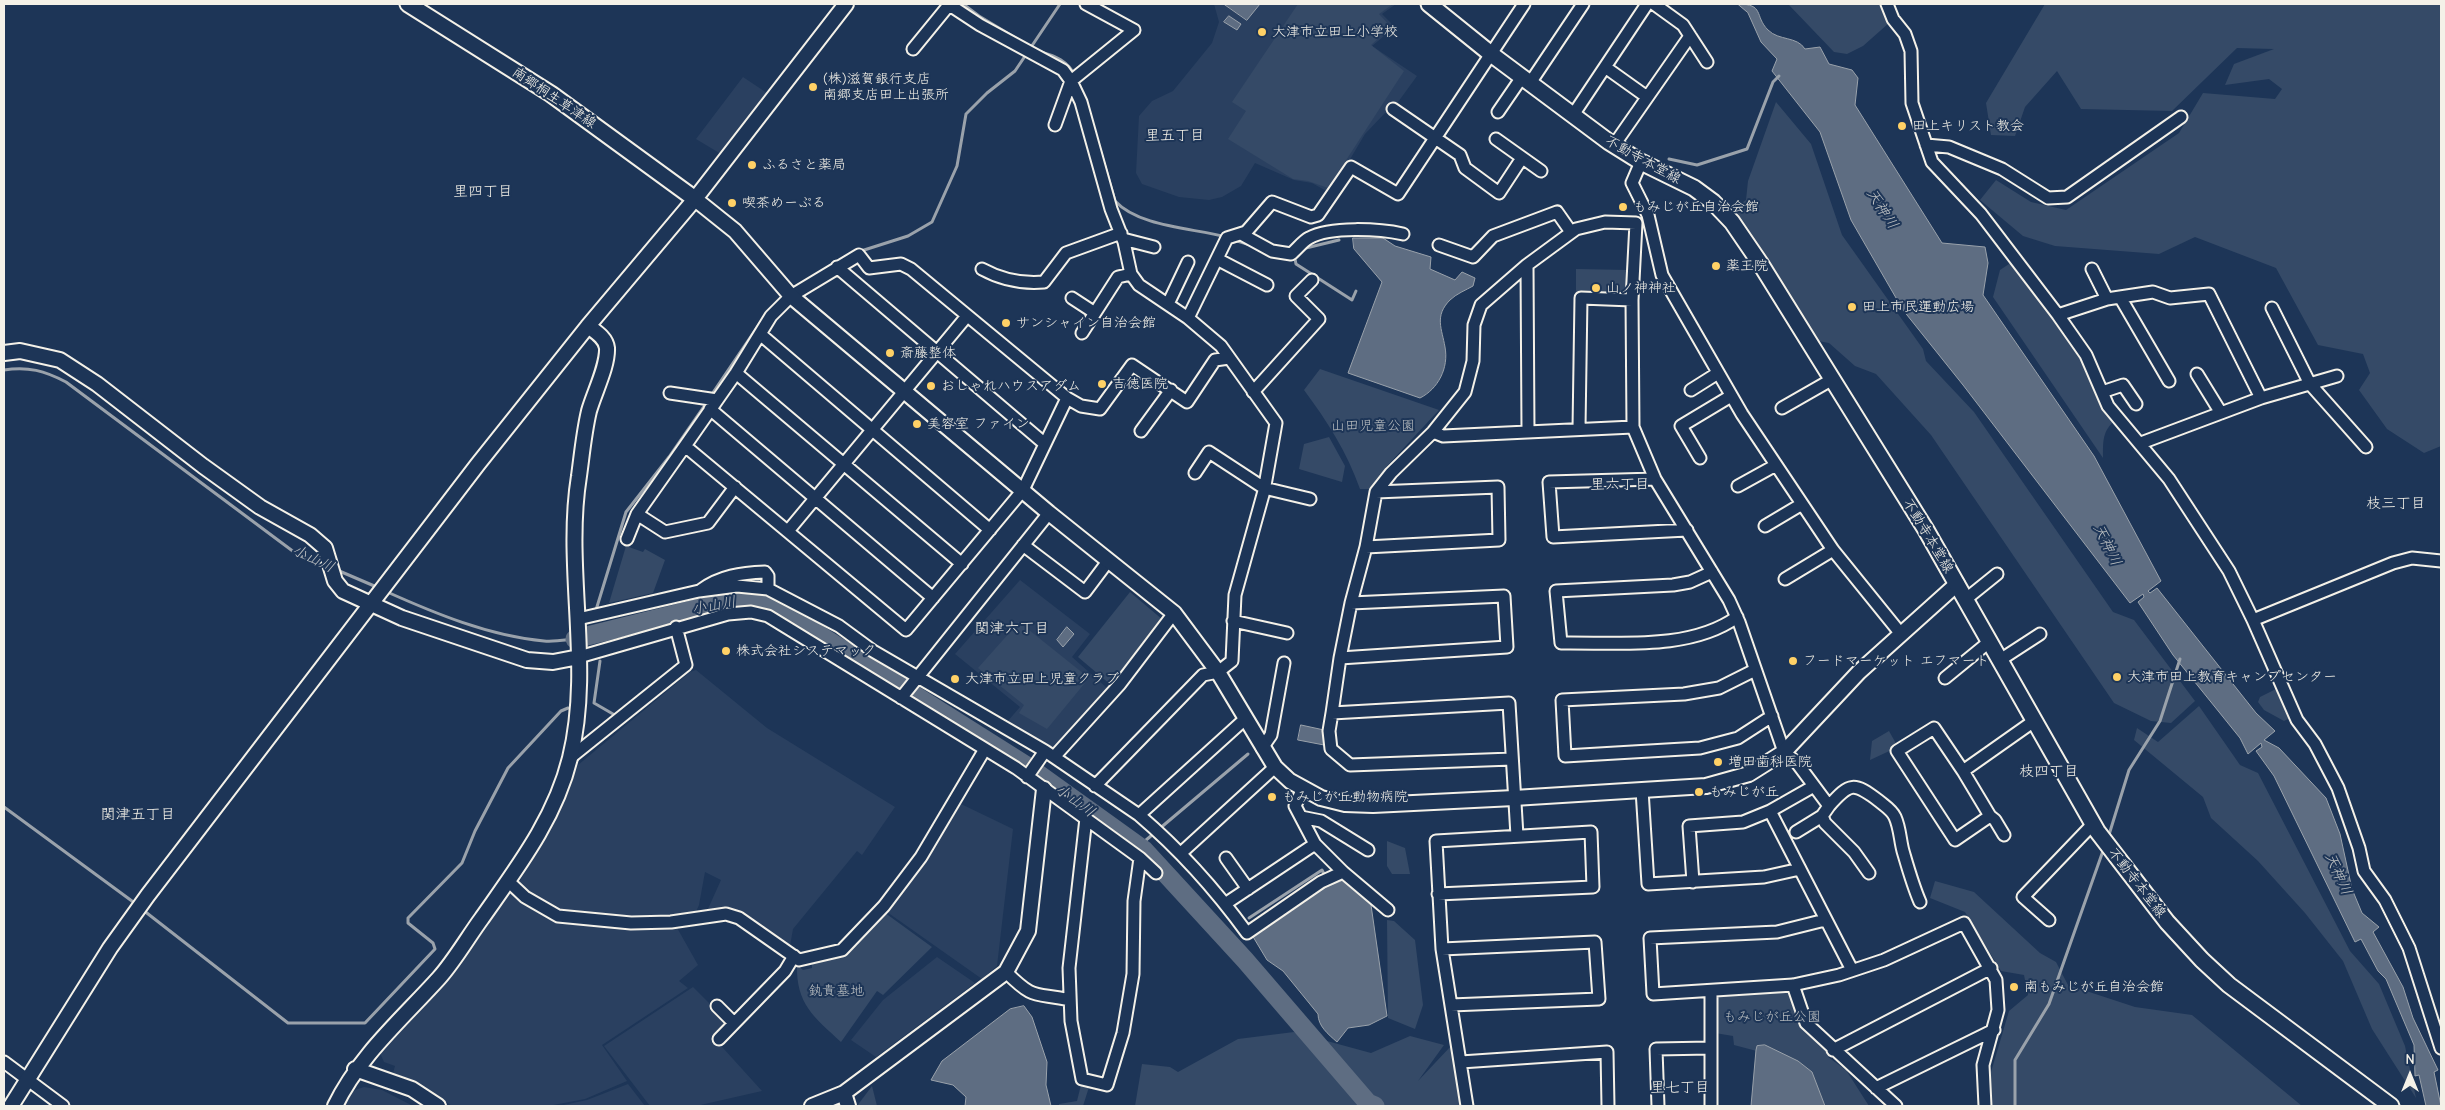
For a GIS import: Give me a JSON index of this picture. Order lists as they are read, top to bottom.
{
  "streets": {
    "main road": ["南郷桐生草津線", "不動寺本堂線"]
  },
  "districts": [
    "里五丁目",
    "里四丁目",
    "里六丁目",
    "枝三丁目",
    "関津六丁目",
    "枝四丁目",
    "関津五丁目",
    "里七丁目"
  ],
  "water": ["天神川", "小山川"],
  "parks": ["山田児童公園", "釻貴墓地", "もみじが丘公園"],
  "places": [
    "大津市立田上小学校",
    "(株)滋賀銀行支店 南郷支店田上出張所",
    "田上キリスト教会",
    "ふるさと薬局",
    "喫茶めーぷる",
    "もみじが丘自治会館",
    "薬王院",
    "山ノ神神社",
    "田上市民運動広場",
    "サンシャイン自治会館",
    "斎藤整体",
    "吉徳医院",
    "おしゃれハウスアダム",
    "美容室 ファイン",
    "株式会社システマック",
    "フードマーケット エフマート",
    "大津市田上教育キャンプセンター",
    "大津市立田上児童クラブ",
    "増田歯科医院",
    "もみじが丘",
    "もみじが丘動物病院",
    "南もみじが丘自治会館"
  ],
  "north": "top"
}
